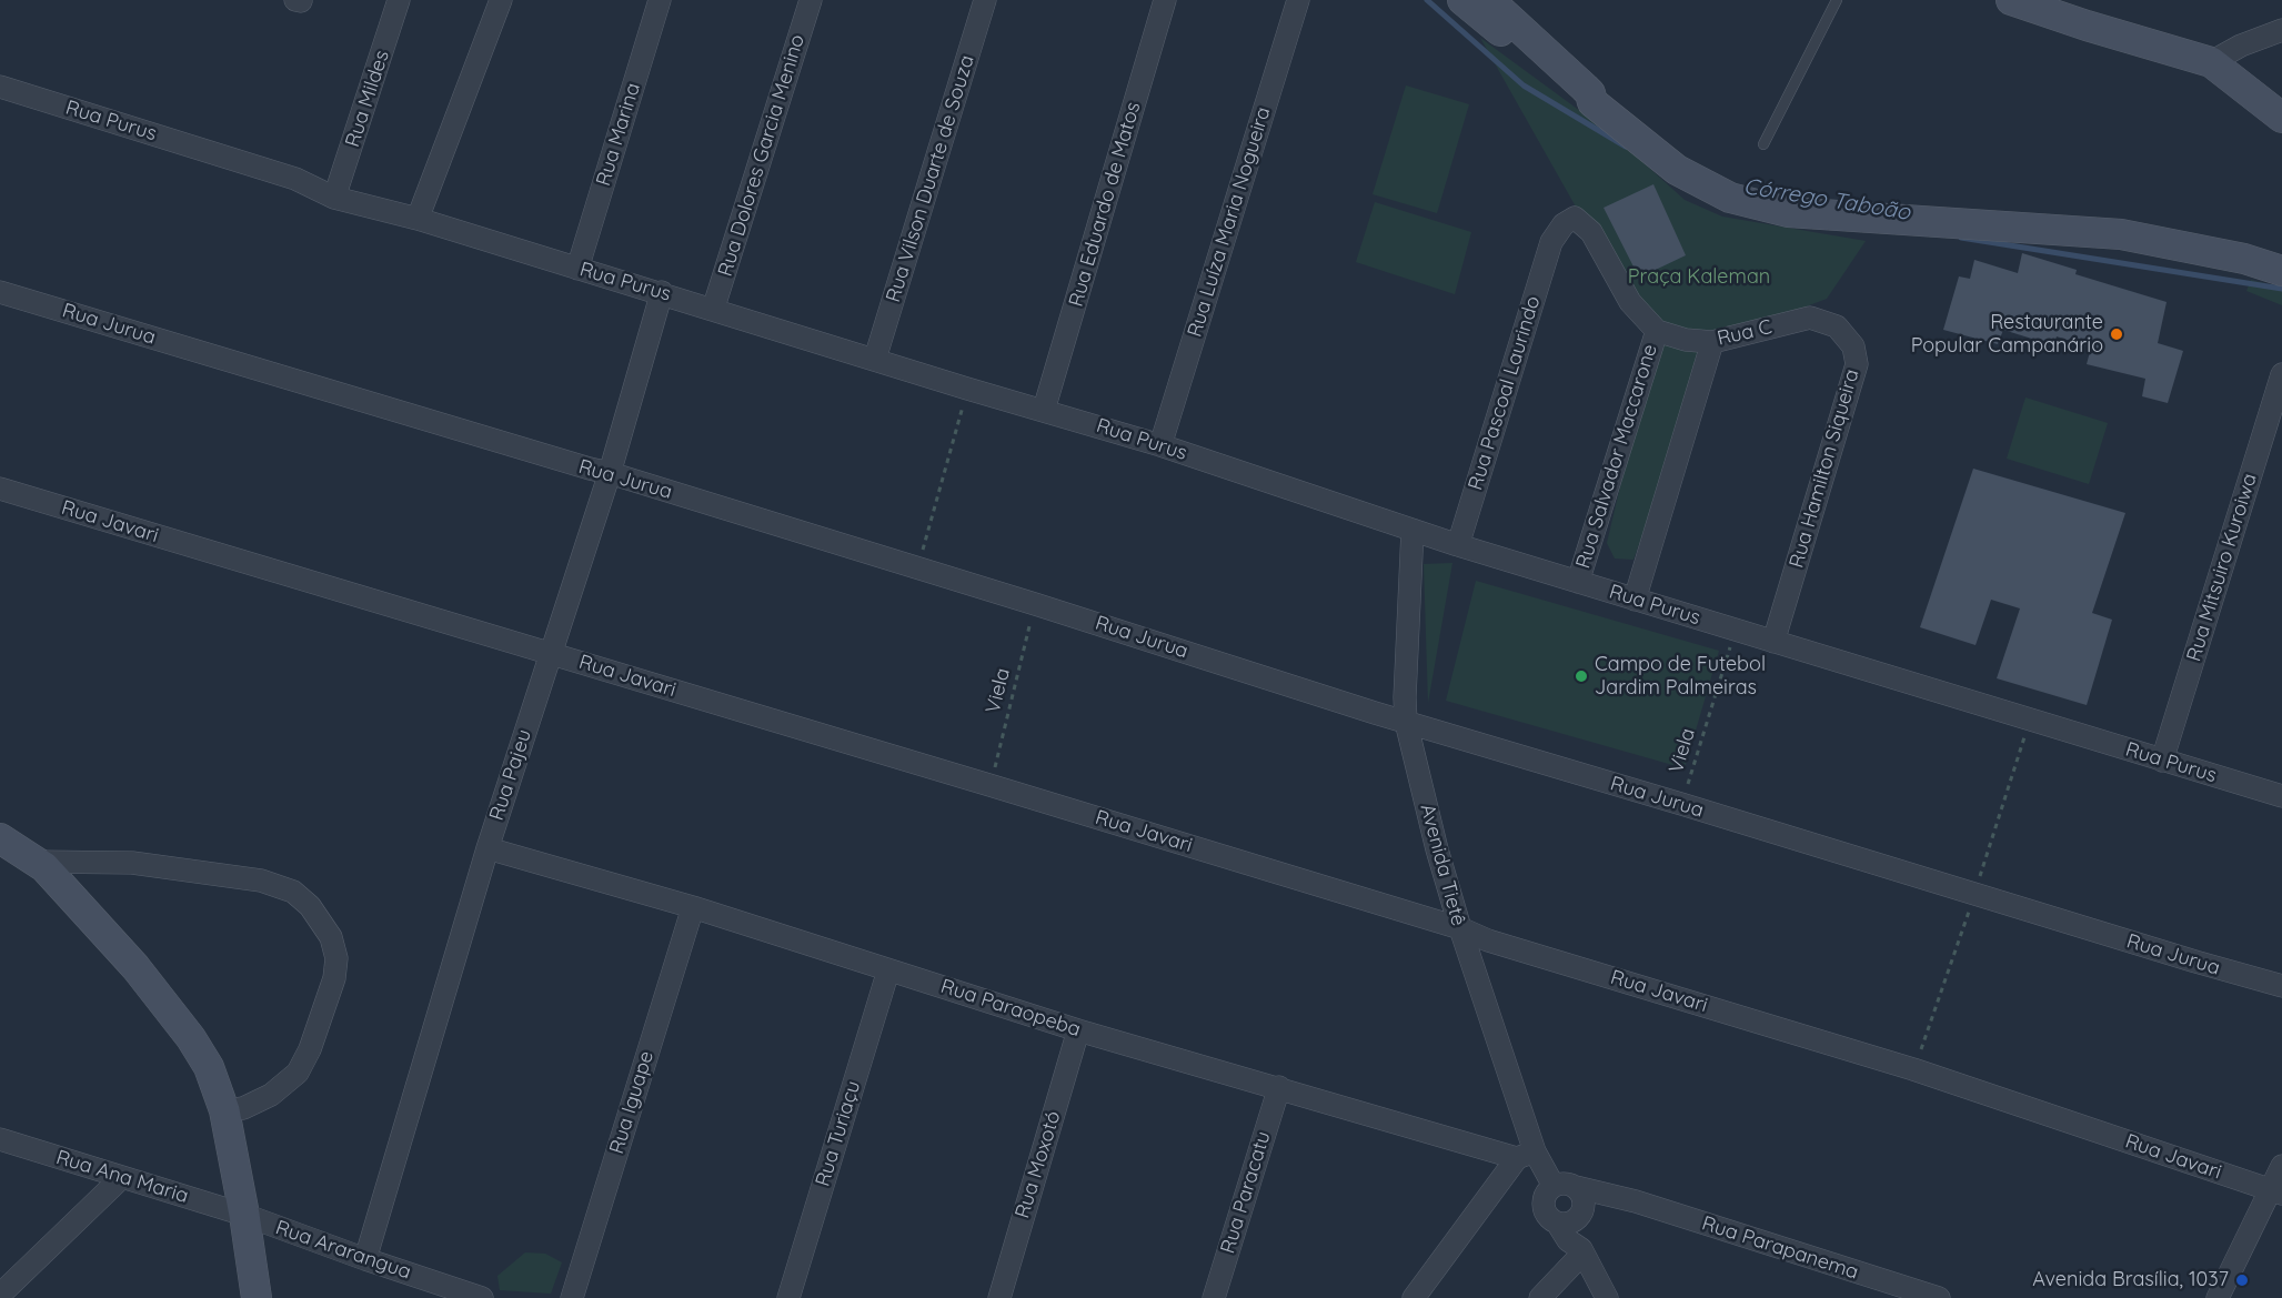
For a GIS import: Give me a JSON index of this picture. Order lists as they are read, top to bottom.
{
  "streets": {
    "street": [
      "Rua Mildes",
      "Rua Purus",
      "Rua Marina",
      "Rua Dolores Garcia Menino",
      "Rua Vilson Duarte de Souza",
      "Rua Eduardo de Matos",
      "Rua Luíza Maria Nogueira",
      "Rua Jurua",
      "Rua C",
      "Rua Pascoal Laurindo",
      "Rua Salvador Maccarone",
      "Rua Hamilton Siqueira",
      "Rua Javari",
      "Rua Mitsuiro Kuroiwa",
      "Rua Pajeu",
      "Avenida Tietê",
      "Rua Paraopeba",
      "Rua Iguape",
      "Rua Turiaçu",
      "Rua Moxotó",
      "Rua Ana Maria",
      "Rua Paracatu",
      "Rua Parapanema",
      "Rua Ararangua"
    ],
    "path": ["Viela"]
  },
  "crossings": [
    ["Rua Mildes", "Rua Purus"],
    ["Rua Purus", "Rua Marina"],
    ["Rua Purus", "Rua Dolores Garcia Menino"],
    ["Rua Purus", "Rua Vilson Duarte de Souza"],
    ["Rua Purus", "Rua Eduardo de Matos"],
    ["Rua Purus", "Rua Luíza Maria Nogueira"],
    ["Rua Purus", "Rua Pascoal Laurindo"],
    ["Rua Purus", "Rua Salvador Maccarone"],
    ["Rua Purus", "Rua Hamilton Siqueira"],
    ["Rua Purus", "Rua Mitsuiro Kuroiwa"],
    ["Rua Purus", "Viela"],
    ["Rua Purus", "Rua Pajeu"],
    ["Rua Purus", "Avenida Tietê"],
    ["Rua Jurua", "Viela"],
    ["Rua Jurua", "Rua Pajeu"],
    ["Rua Jurua", "Avenida Tietê"],
    ["Rua C", "Rua Pascoal Laurindo"],
    ["Rua C", "Rua Salvador Maccarone"],
    ["Rua C", "Rua Hamilton Siqueira"],
    ["Rua Pascoal Laurindo", "Rua Salvador Maccarone"],
    ["Rua Javari", "Viela"],
    ["Rua Javari", "Rua Pajeu"],
    ["Rua Javari", "Avenida Tietê"],
    ["Rua Pajeu", "Rua Paraopeba"],
    ["Rua Pajeu", "Rua Ararangua"],
    ["Avenida Tietê", "Rua Paraopeba"],
    ["Avenida Tietê", "Rua Parapanema"],
    ["Rua Paraopeba", "Rua Iguape"],
    ["Rua Paraopeba", "Rua Turiaçu"],
    ["Rua Paraopeba", "Rua Moxotó"],
    ["Rua Paraopeba", "Rua Paracatu"],
    ["Rua Ana Maria", "Rua Ararangua"]
  ],
  "water": ["Córrego Taboão"],
  "parks": ["Praça Kaleman"],
  "places": ["Restaurante Popular Campanário", "Campo de Futebol Jardim Palmeiras", "Avenida Brasília, 1037"]
}
